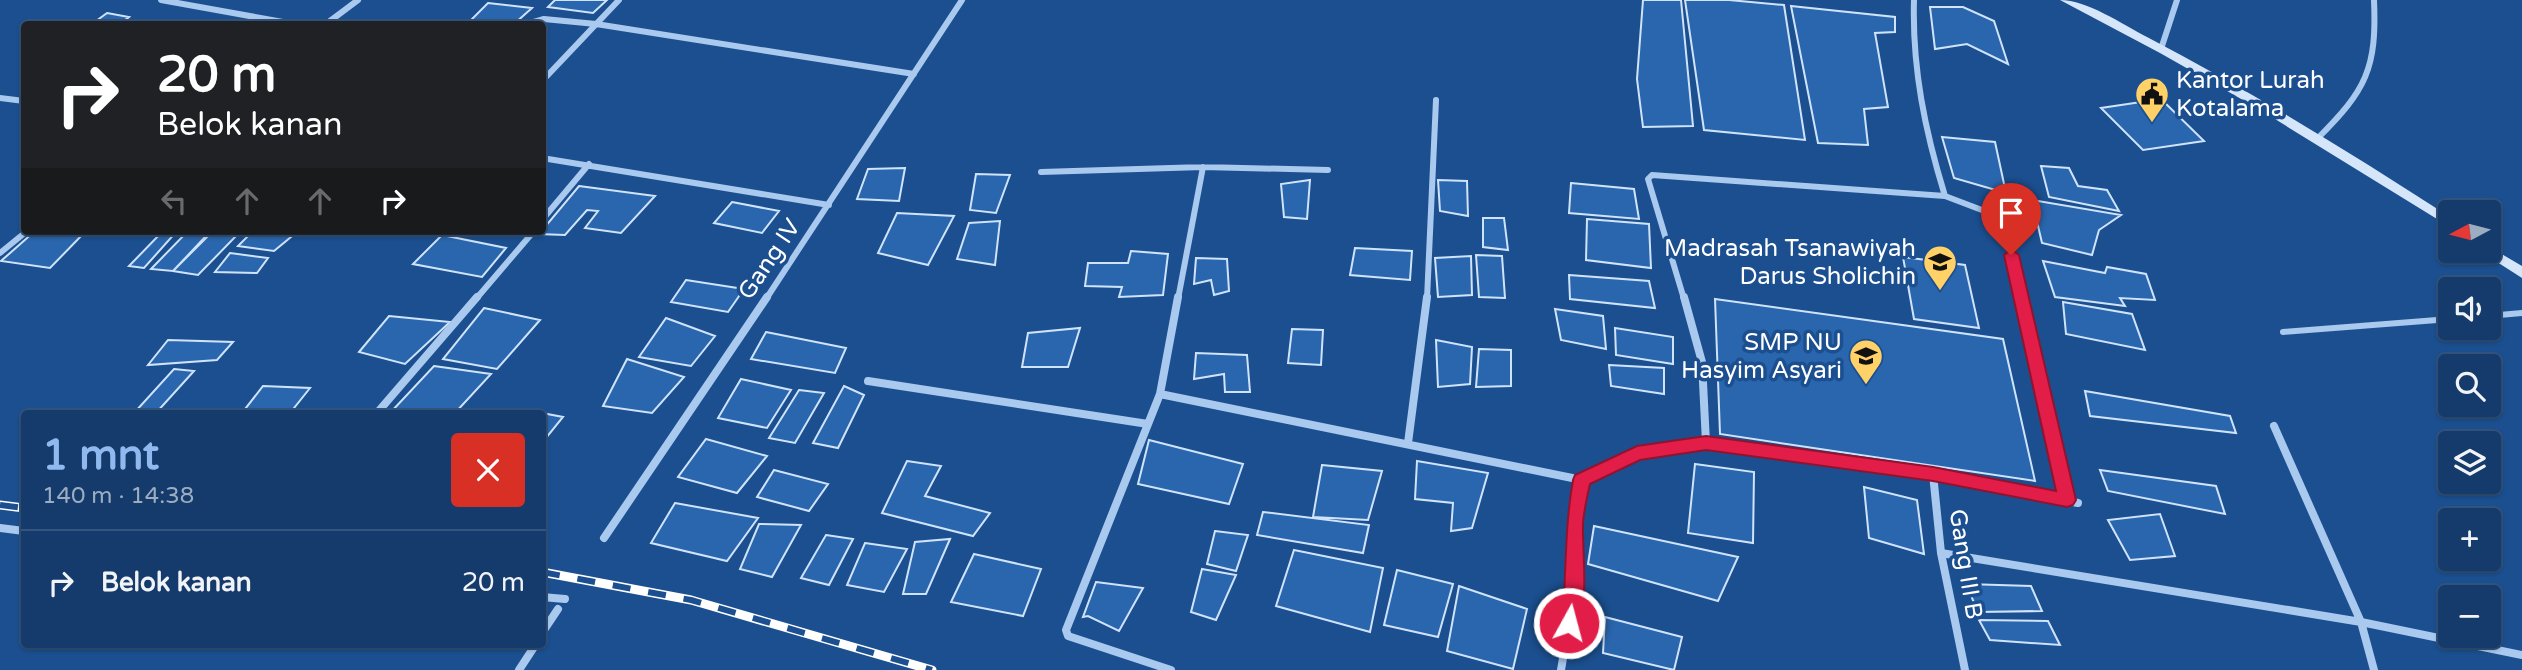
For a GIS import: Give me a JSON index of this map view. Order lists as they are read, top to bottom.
{
  "streets": {
    "street": ["Gang IV", "Gang III B"]
  },
  "places": {
    "public building": ["Kantor Lurah Kotalama"],
    "school or university": ["Madrasah Tsanawiyah Darus Sholichin", "SMP NU Hasyim Asyari"]
  },
  "north": "left",
  "page": {
    "turn": ["20 m", "Belok kanan"],
    "map_buttons": ["+", "−"],
    "heading": ["1 mnt", "140 m · 14:38"],
    "list": [
      {
        "name": "Belok kanan",
        "value": "20 m"
      }
    ]
  }
}
